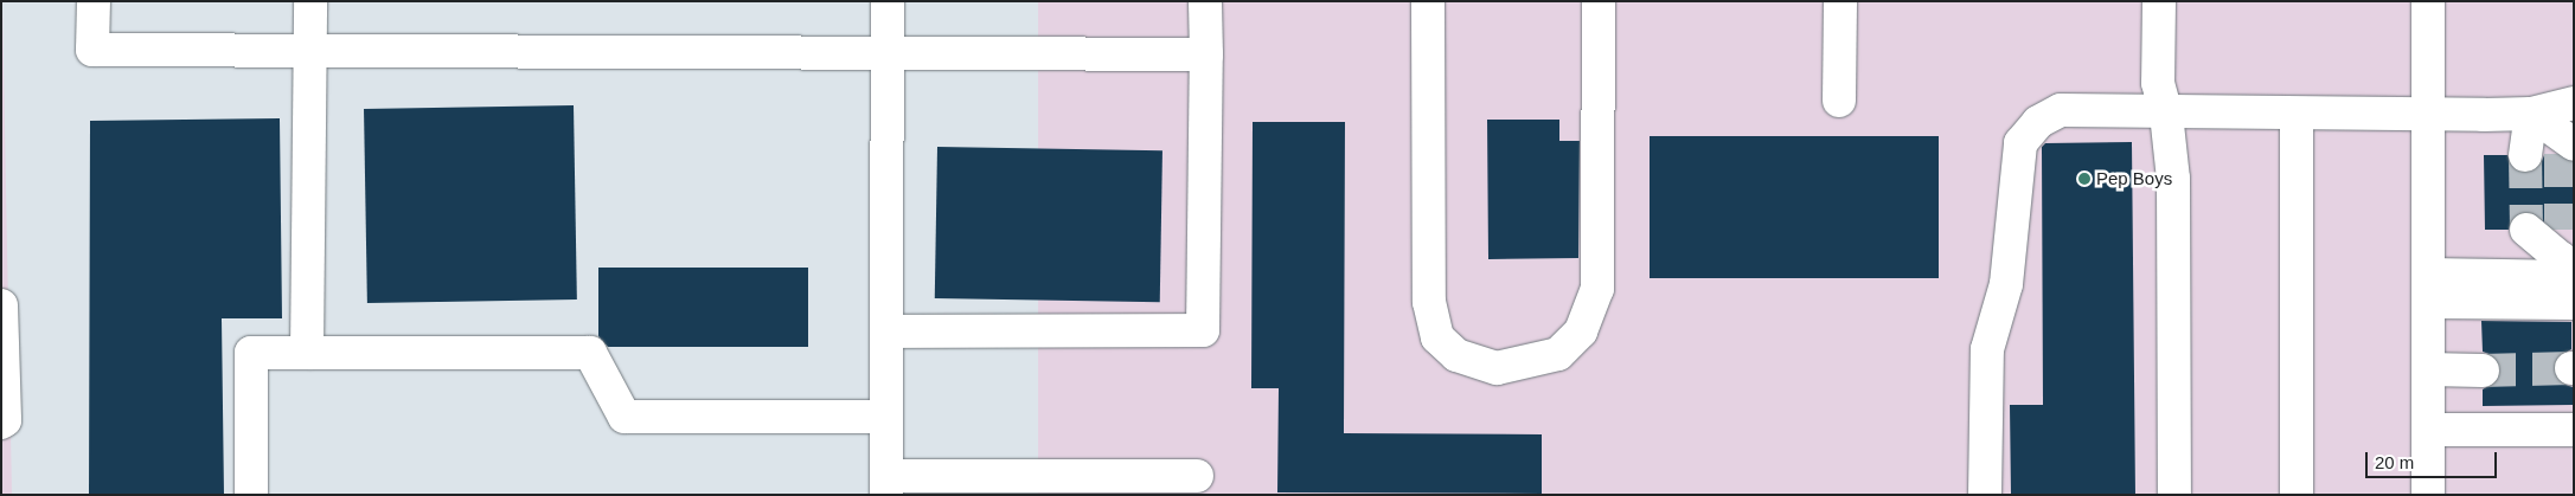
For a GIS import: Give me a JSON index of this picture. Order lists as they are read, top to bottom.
{
  "places": ["Pep Boys"],
  "scale_bar": "20 m"
}
